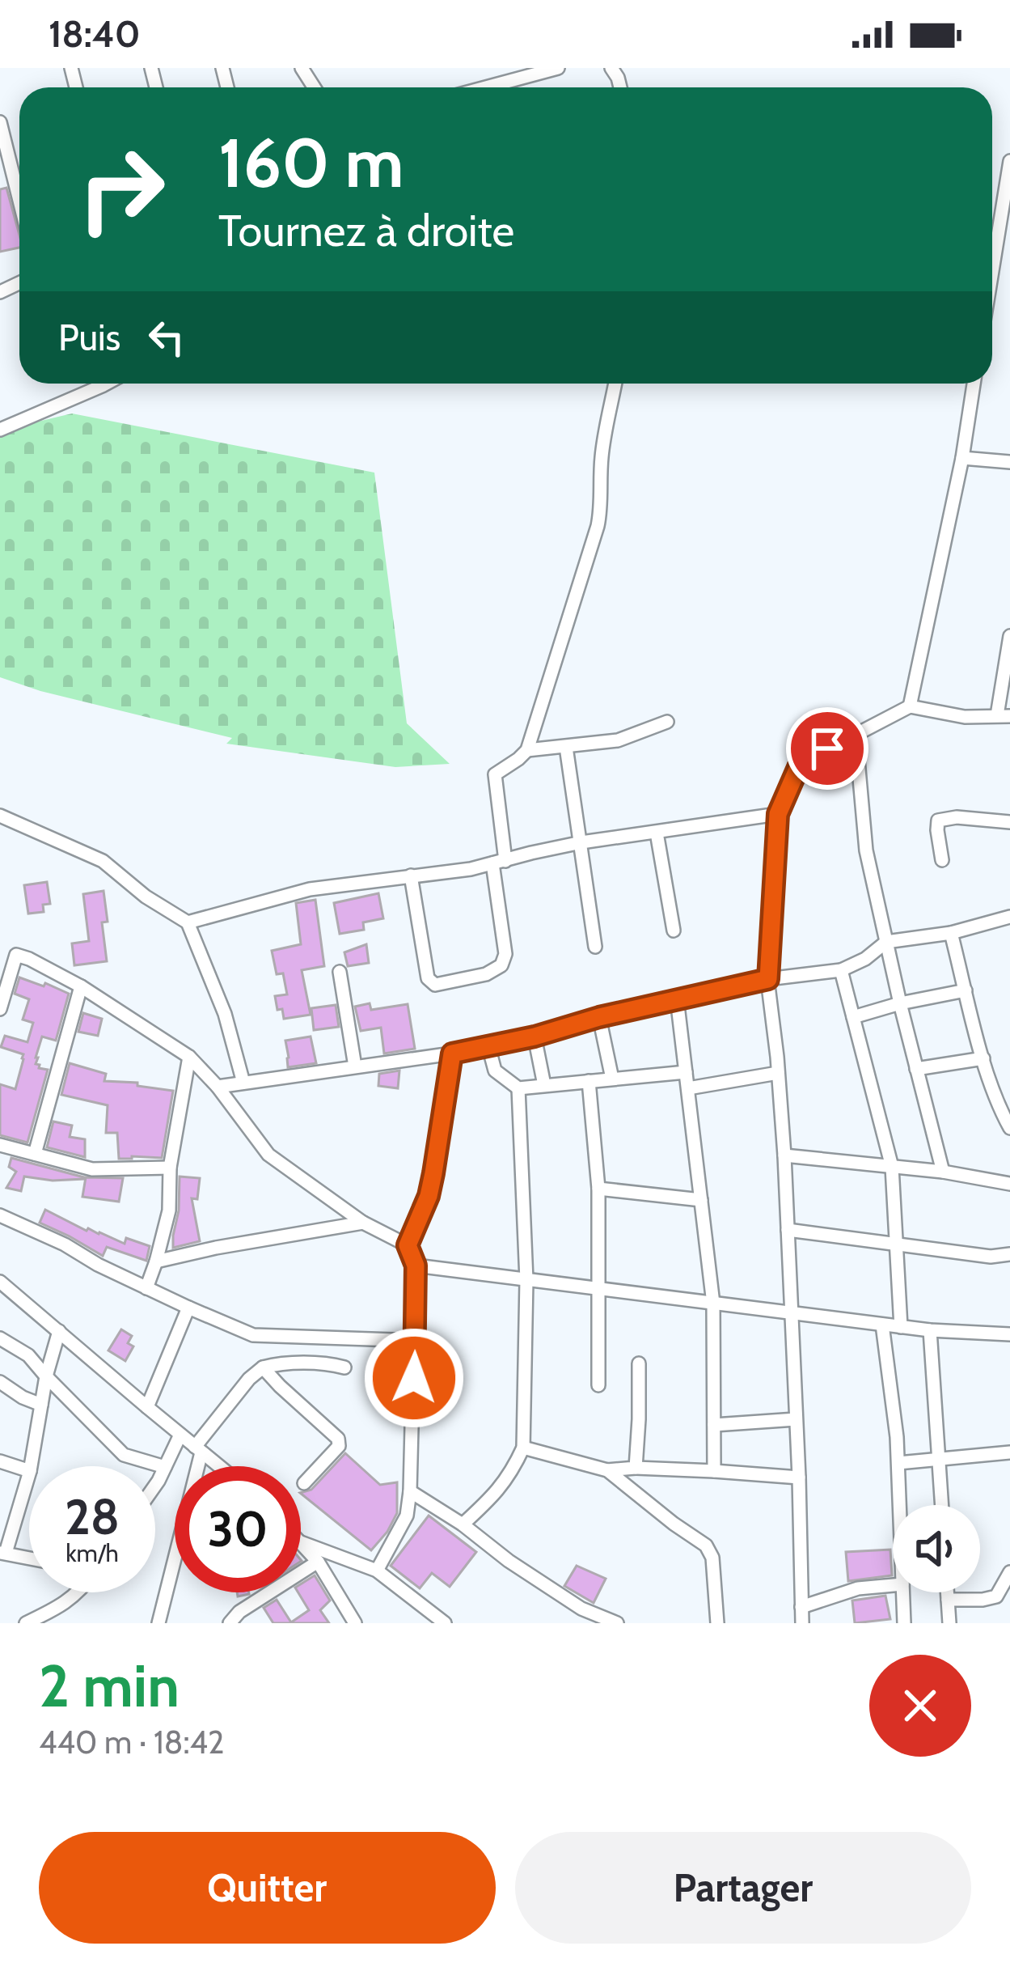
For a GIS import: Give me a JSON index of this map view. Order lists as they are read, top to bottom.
{
  "page": {
    "status": "18:40",
    "turn": ["160 m", "Tournez à droite"],
    "then": "Puis",
    "speed": "28 km/h",
    "limit": "30",
    "heading": ["2 min", "440 m · 18:42"],
    "buttons": ["Quitter", "Partager"]
  }
}
